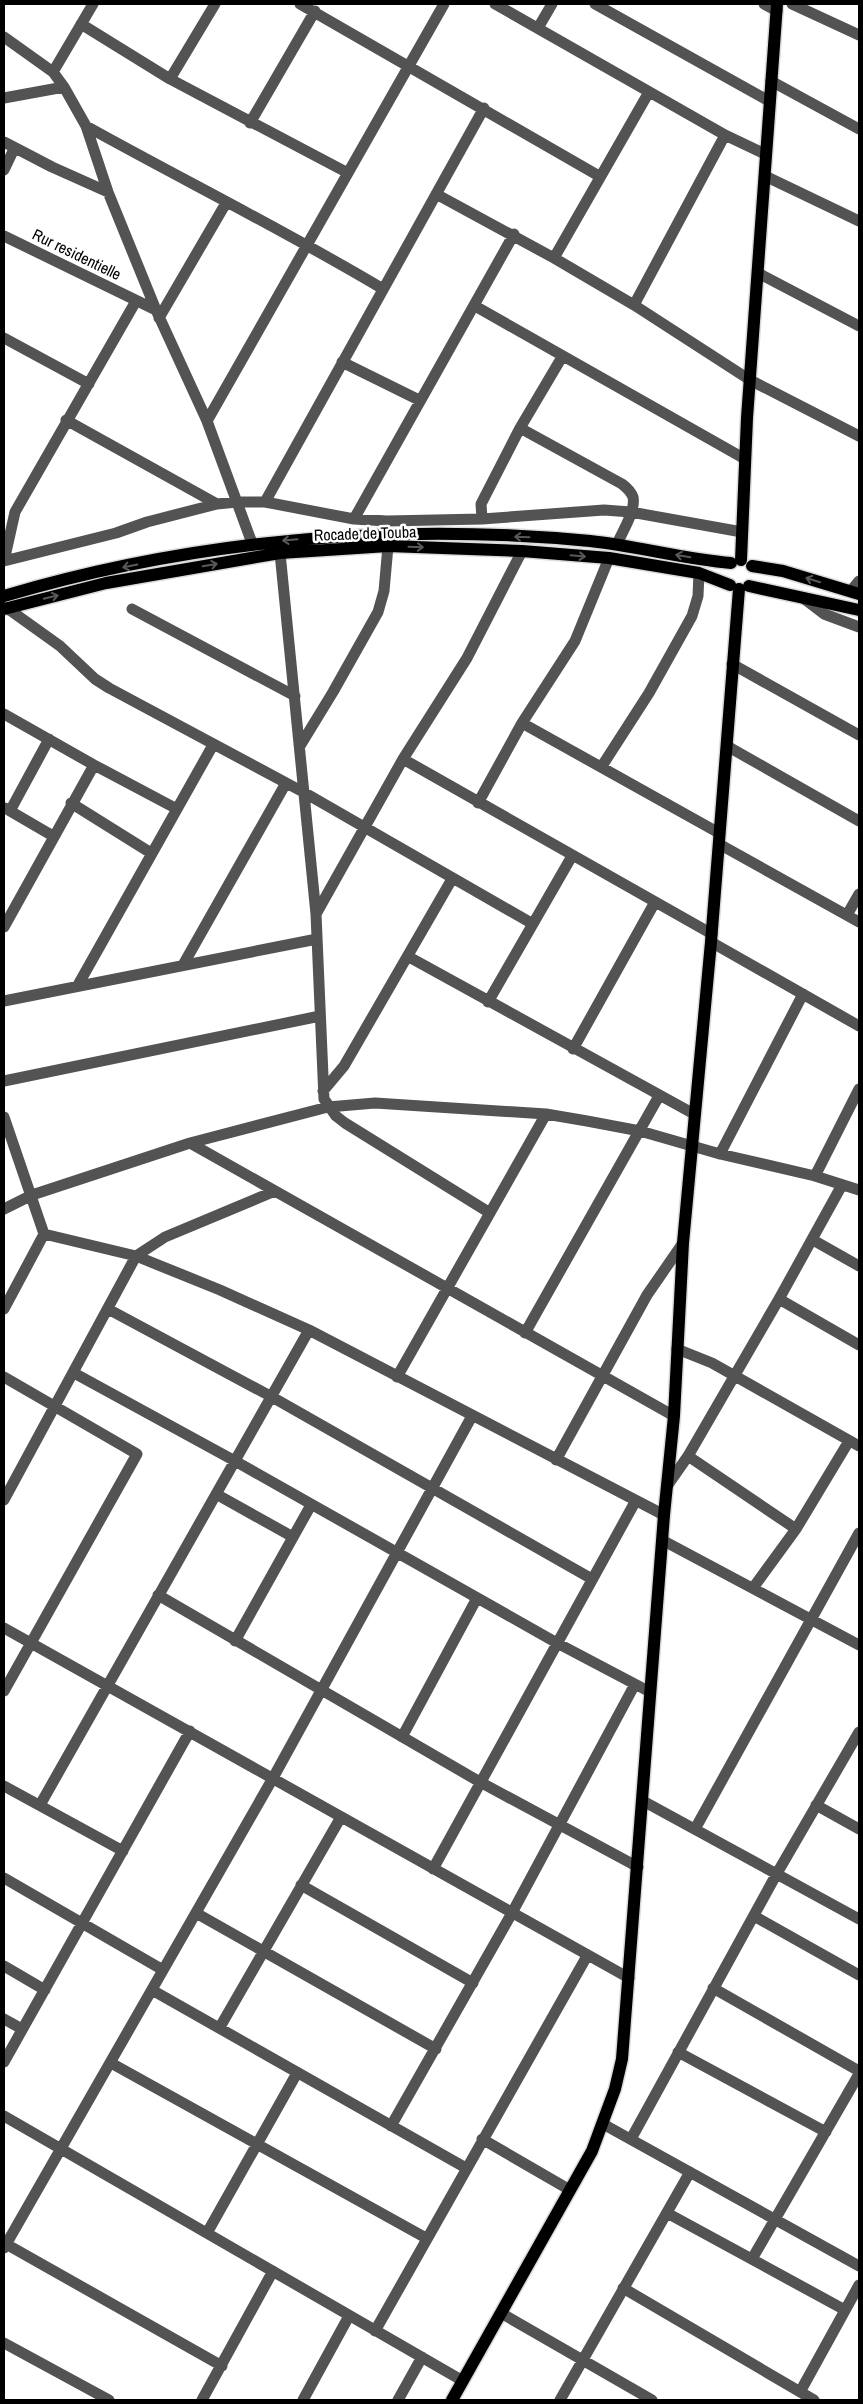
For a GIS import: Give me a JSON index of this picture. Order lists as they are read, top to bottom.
{
  "streets": {
    "main road": ["Rocade de Touba"],
    "street": ["Rur residentielle"]
  }
}
